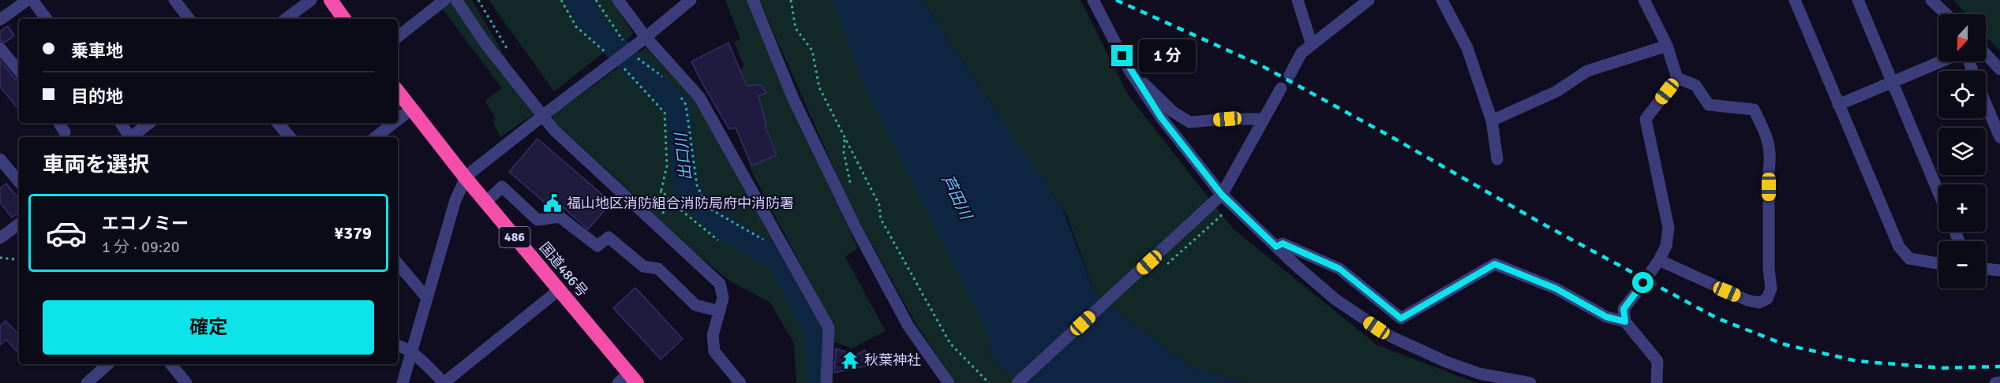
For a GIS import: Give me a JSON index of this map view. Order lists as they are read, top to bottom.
{
  "streets": {
    "highway": ["486", "国道486号"]
  },
  "water": ["出口川", "芦田川"],
  "places": {
    "public building": ["福山地区消防組合消防局府中消防署"],
    "temple": ["秋葉神社"]
  },
  "north": "bottom",
  "page": {
    "map_buttons": ["+", "−"],
    "banner": ["乗車地", "目的地"],
    "bubble": "1 分",
    "heading": "車両を選択",
    "list": [
      {
        "name": "エコノミー",
        "note": "1 分 · 09:20",
        "value": "¥379"
      }
    ],
    "buttons": "確定"
  }
}
